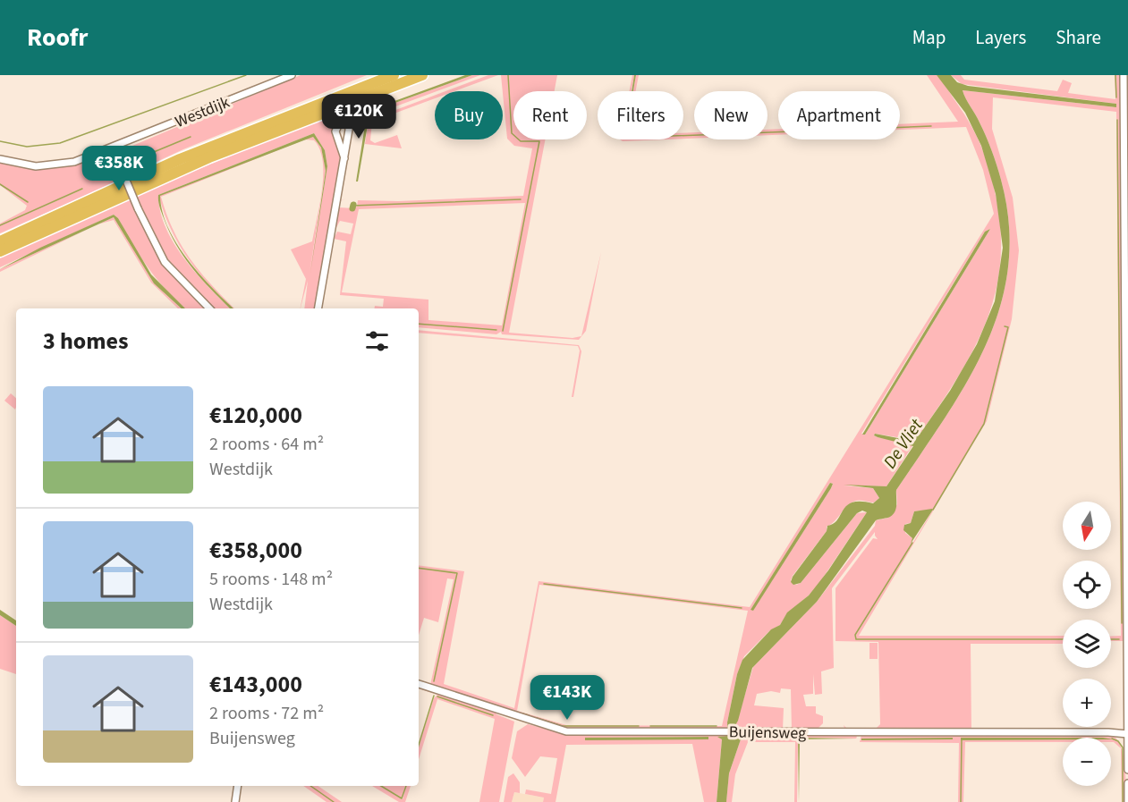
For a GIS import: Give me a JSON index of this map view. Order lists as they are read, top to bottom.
{
  "streets": {
    "street": ["Westdijk", "Buijensweg"]
  },
  "water": ["De Vliet"],
  "north": "bottom",
  "page": {
    "header": "Roofr",
    "nav": ["Map", "Layers", "Share"],
    "chip": [
      "Buy",
      "Rent",
      "Filters",
      "New",
      "Apartment"
    ],
    "price": ["€120K", "€358K", "€143K"],
    "heading": "3 homes",
    "list": [
      {
        "name": "€120,000",
        "note": "2 rooms · 64 m² · Westdijk"
      },
      {
        "name": "€358,000",
        "note": "5 rooms · 148 m² · Westdijk"
      },
      {
        "name": "€143,000",
        "note": "2 rooms · 72 m² · Buijensweg"
      }
    ],
    "map_buttons": ["+", "−"]
  }
}
